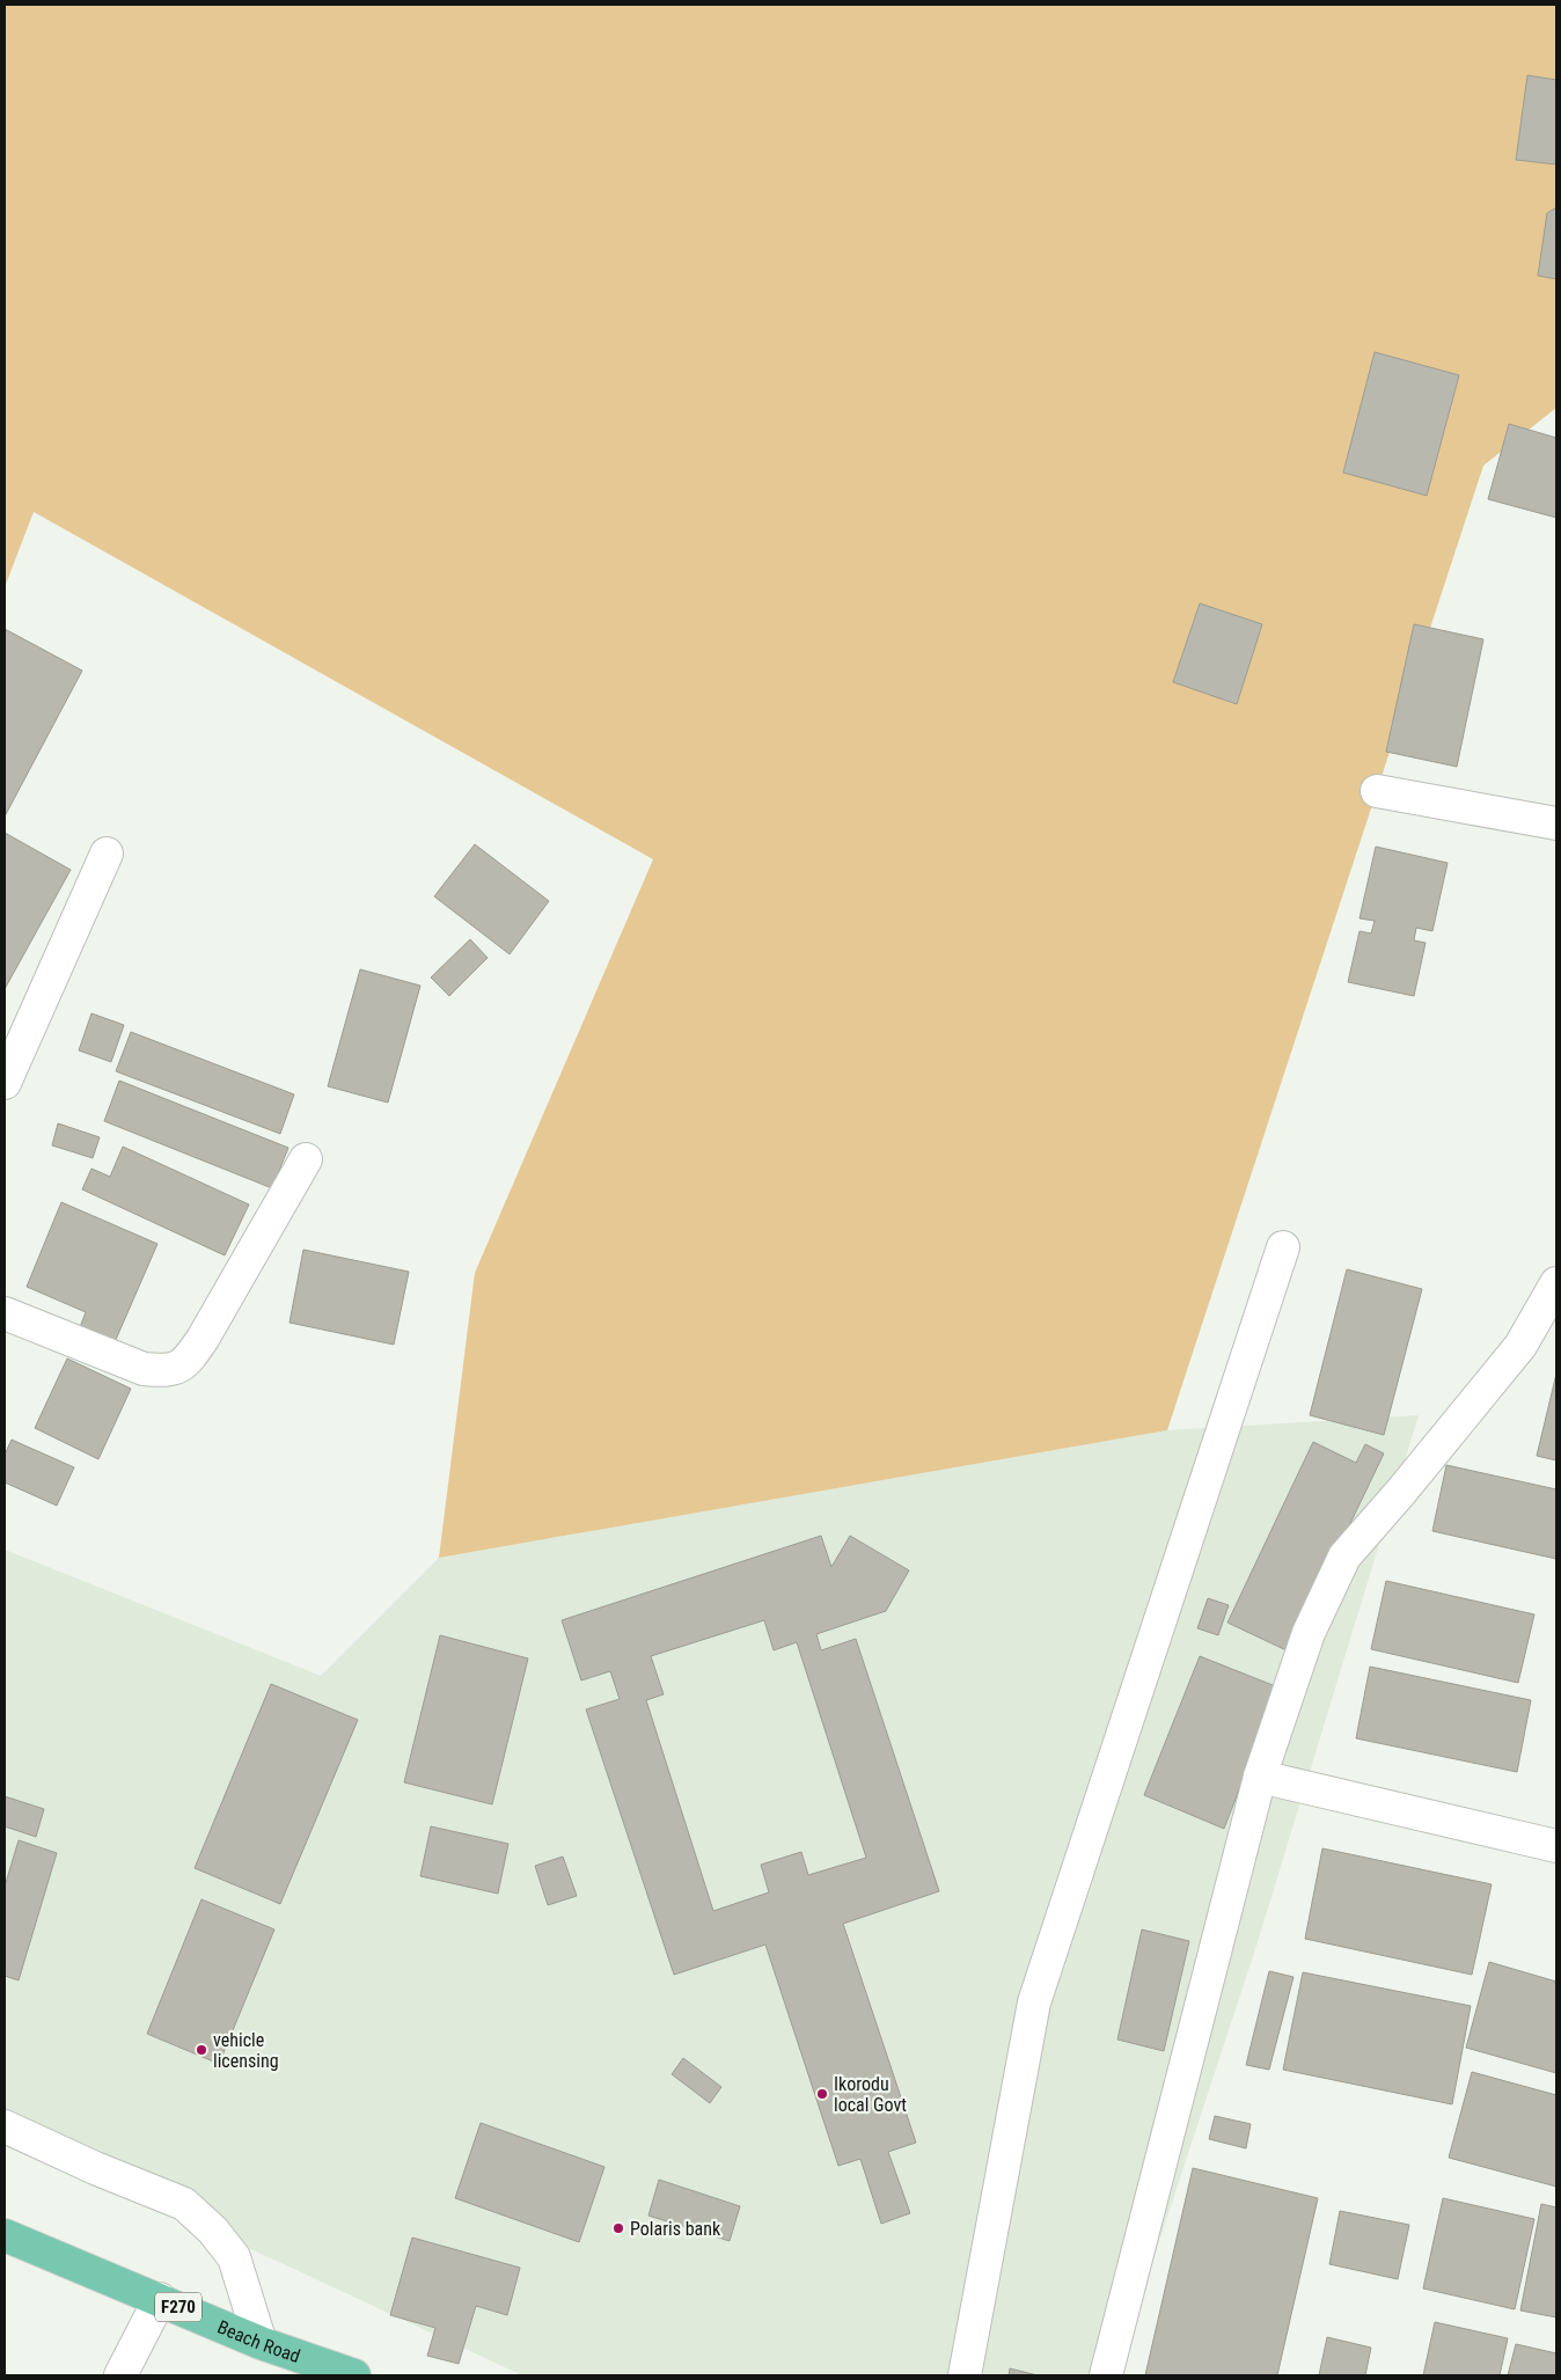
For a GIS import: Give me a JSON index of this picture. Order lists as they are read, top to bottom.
{
  "streets": {
    "main road": ["F270", "Beach Road"]
  },
  "places": ["vehicle licensing", "Ikorodu local Govt", "Polaris bank"]
}
